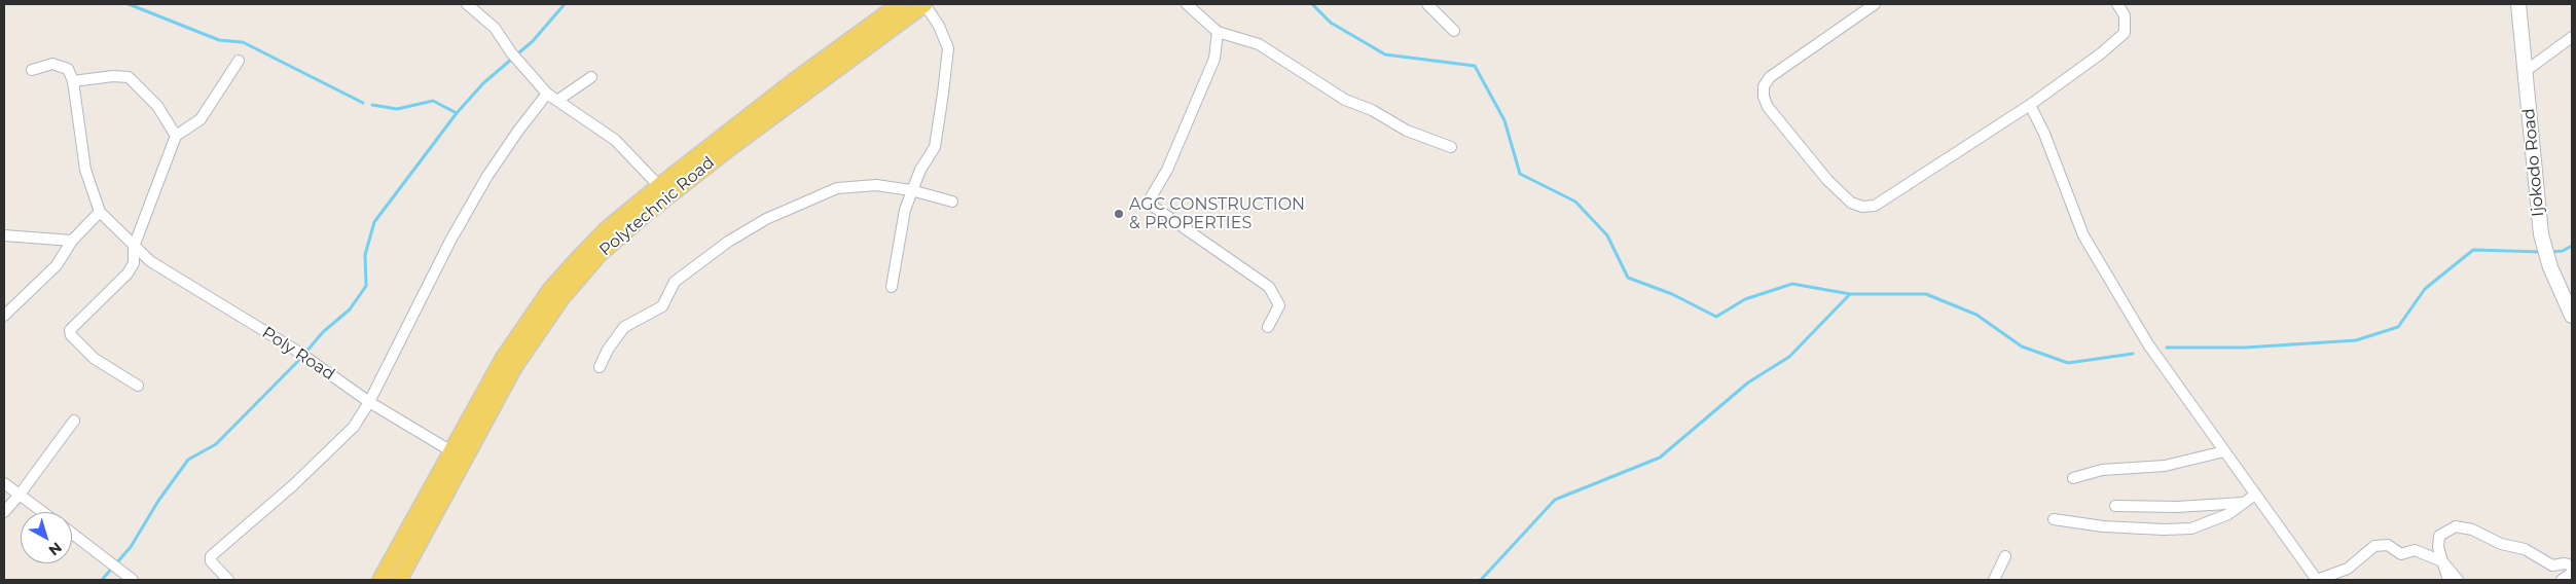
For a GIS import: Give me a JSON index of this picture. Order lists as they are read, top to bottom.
{
  "streets": {
    "main road": ["Ijokodo Road", "Polytechnic Road"],
    "street": ["Poly Road"]
  },
  "crossings": [
    ["Polytechnic Road", "Poly Road"]
  ],
  "places": ["AGC CONSTRUCTION & PROPERTIES"],
  "north": "bottom right"
}
